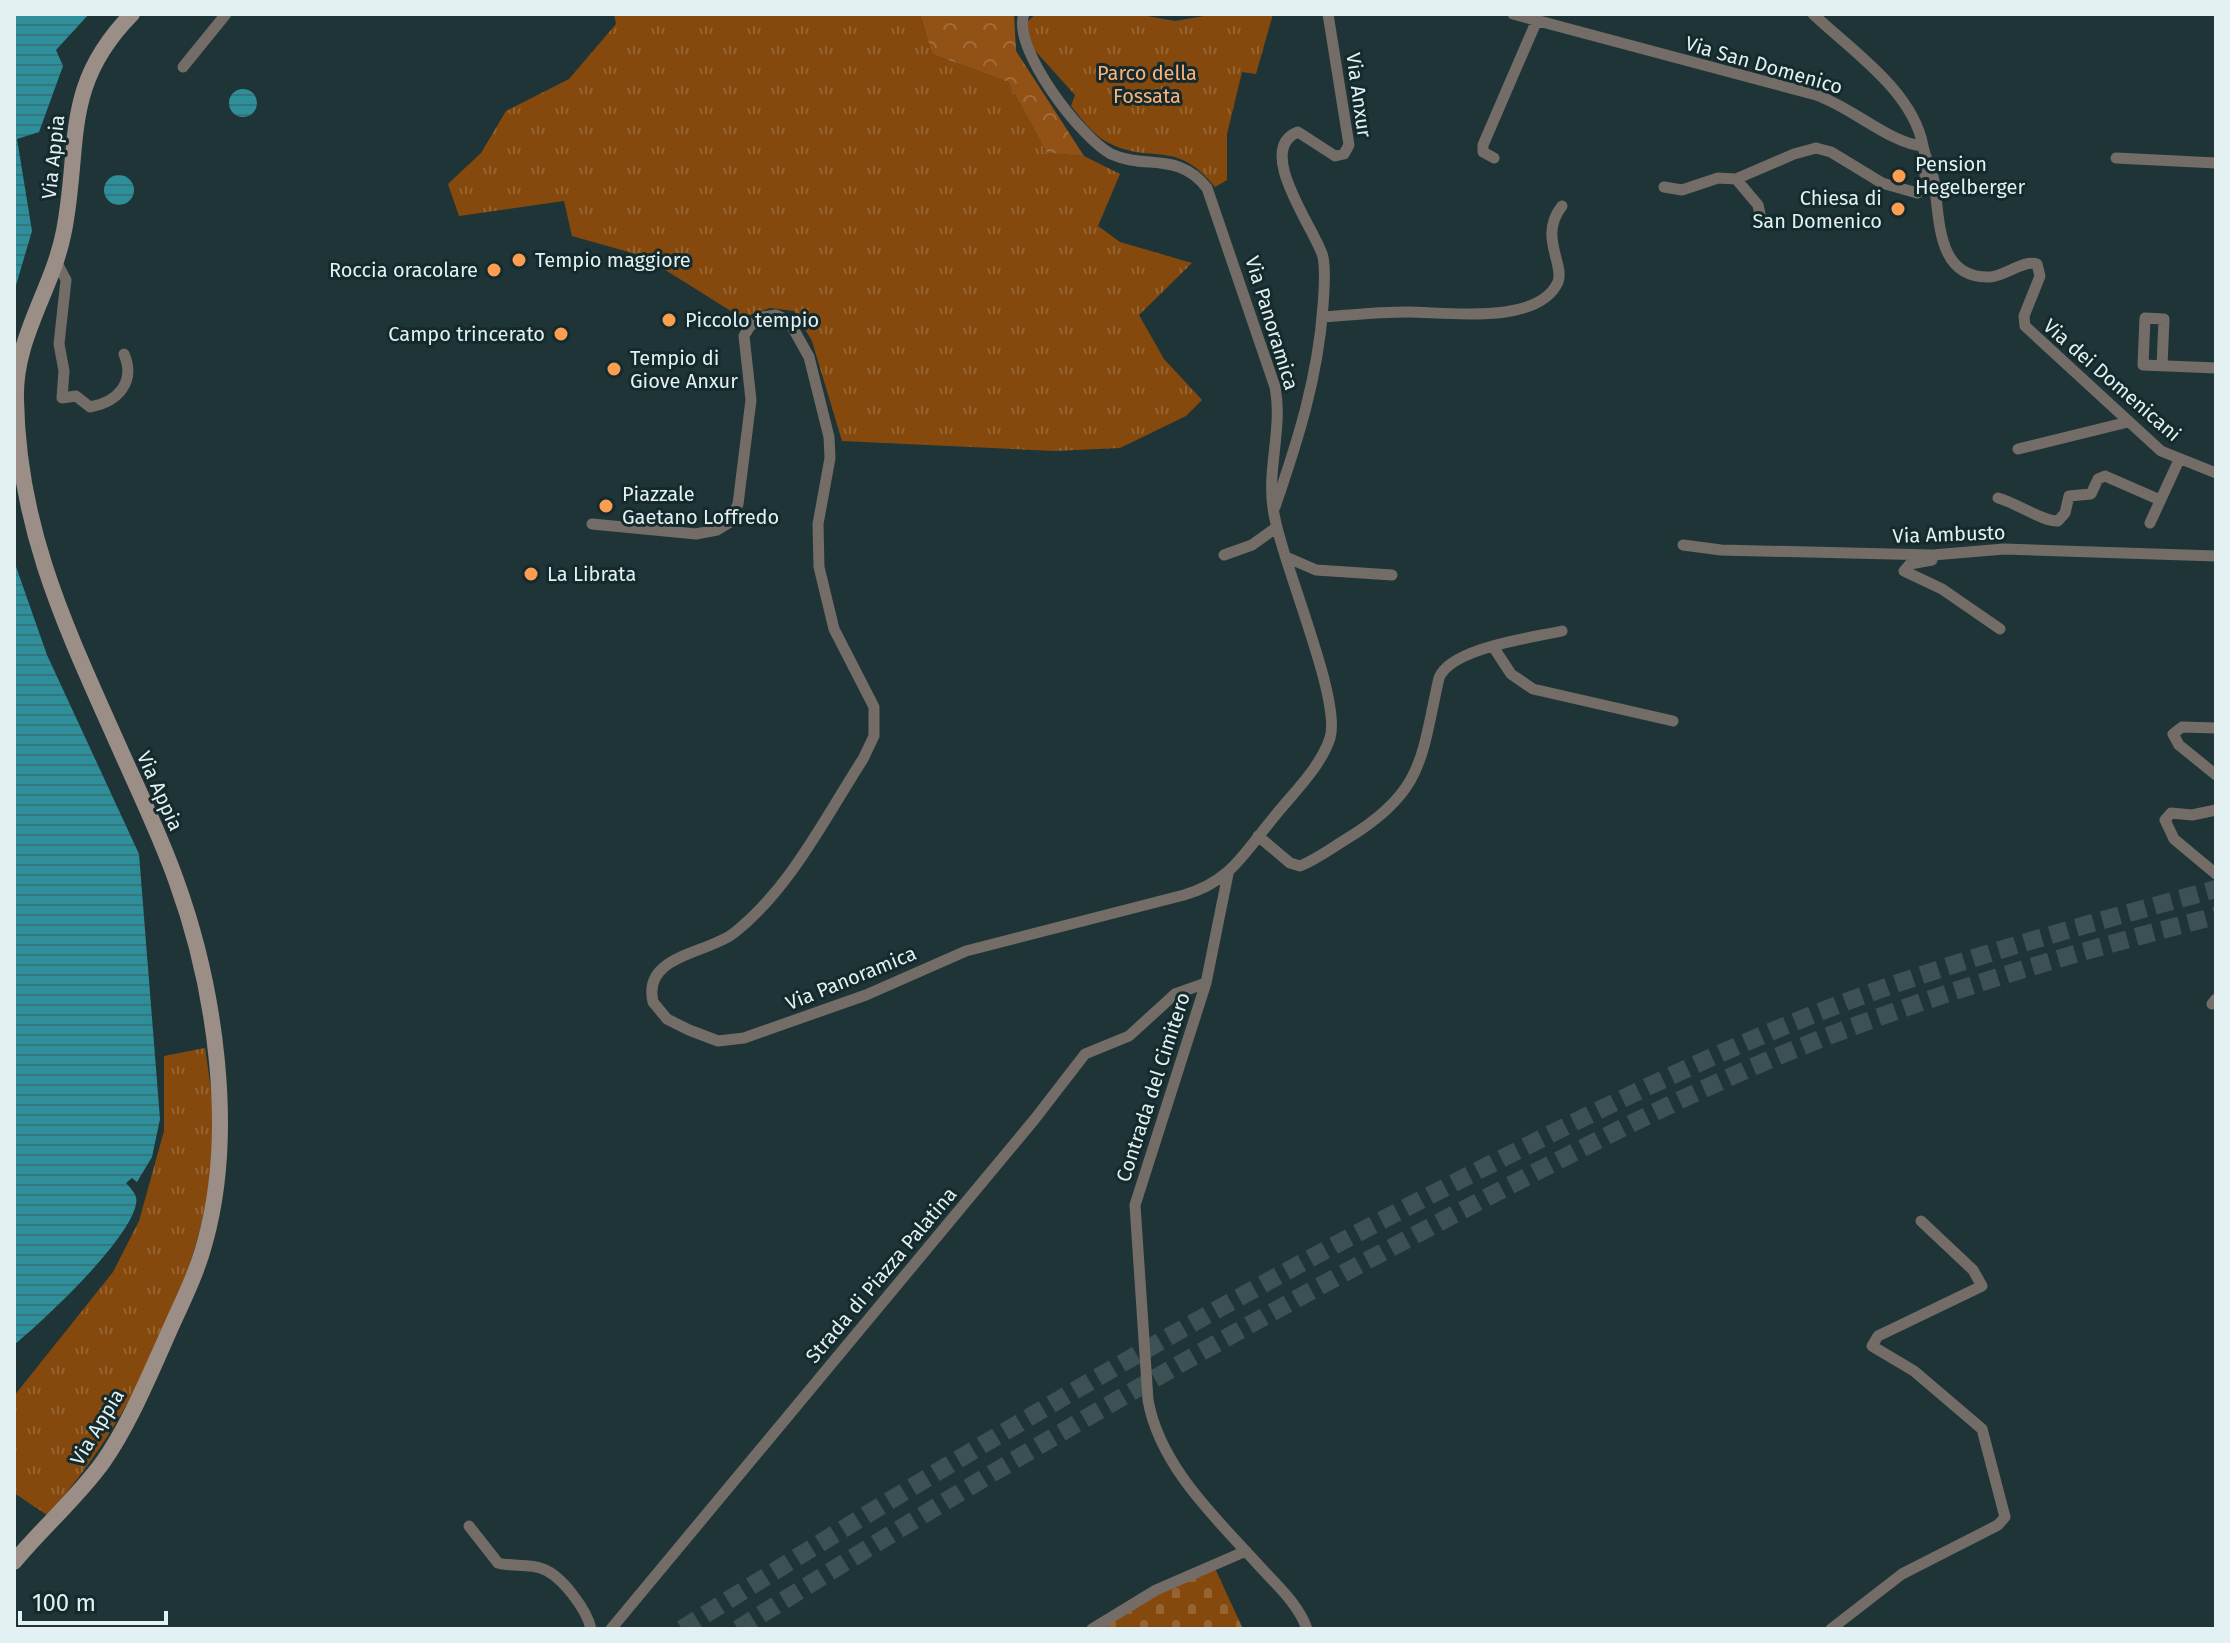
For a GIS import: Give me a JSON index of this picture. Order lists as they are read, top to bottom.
{
  "streets": {
    "main road": ["Via Appia"],
    "street": [
      "Via San Domenico",
      "Via Anxur",
      "Via Panoramica",
      "Via dei Domenicani",
      "Via Ambusto",
      "Contrada del Cimitero",
      "Strada di Piazza Palatina"
    ]
  },
  "crossings": [
    ["Via San Domenico", "Via dei Domenicani"],
    ["Via Anxur", "Via Panoramica"],
    ["Via Panoramica", "Contrada del Cimitero"],
    ["Contrada del Cimitero", "Strada di Piazza Palatina"]
  ],
  "parks": ["Parco della Fossata"],
  "places": [
    "Pension Hegelberger",
    "Chiesa di San Domenico",
    "Tempio maggiore",
    "Roccia oracolare",
    "Piccolo tempio",
    "Campo trincerato",
    "Tempio di Giove Anxur",
    "Piazzale Gaetano Loffredo",
    "La Librata"
  ],
  "scale_bar": "100 m"
}
